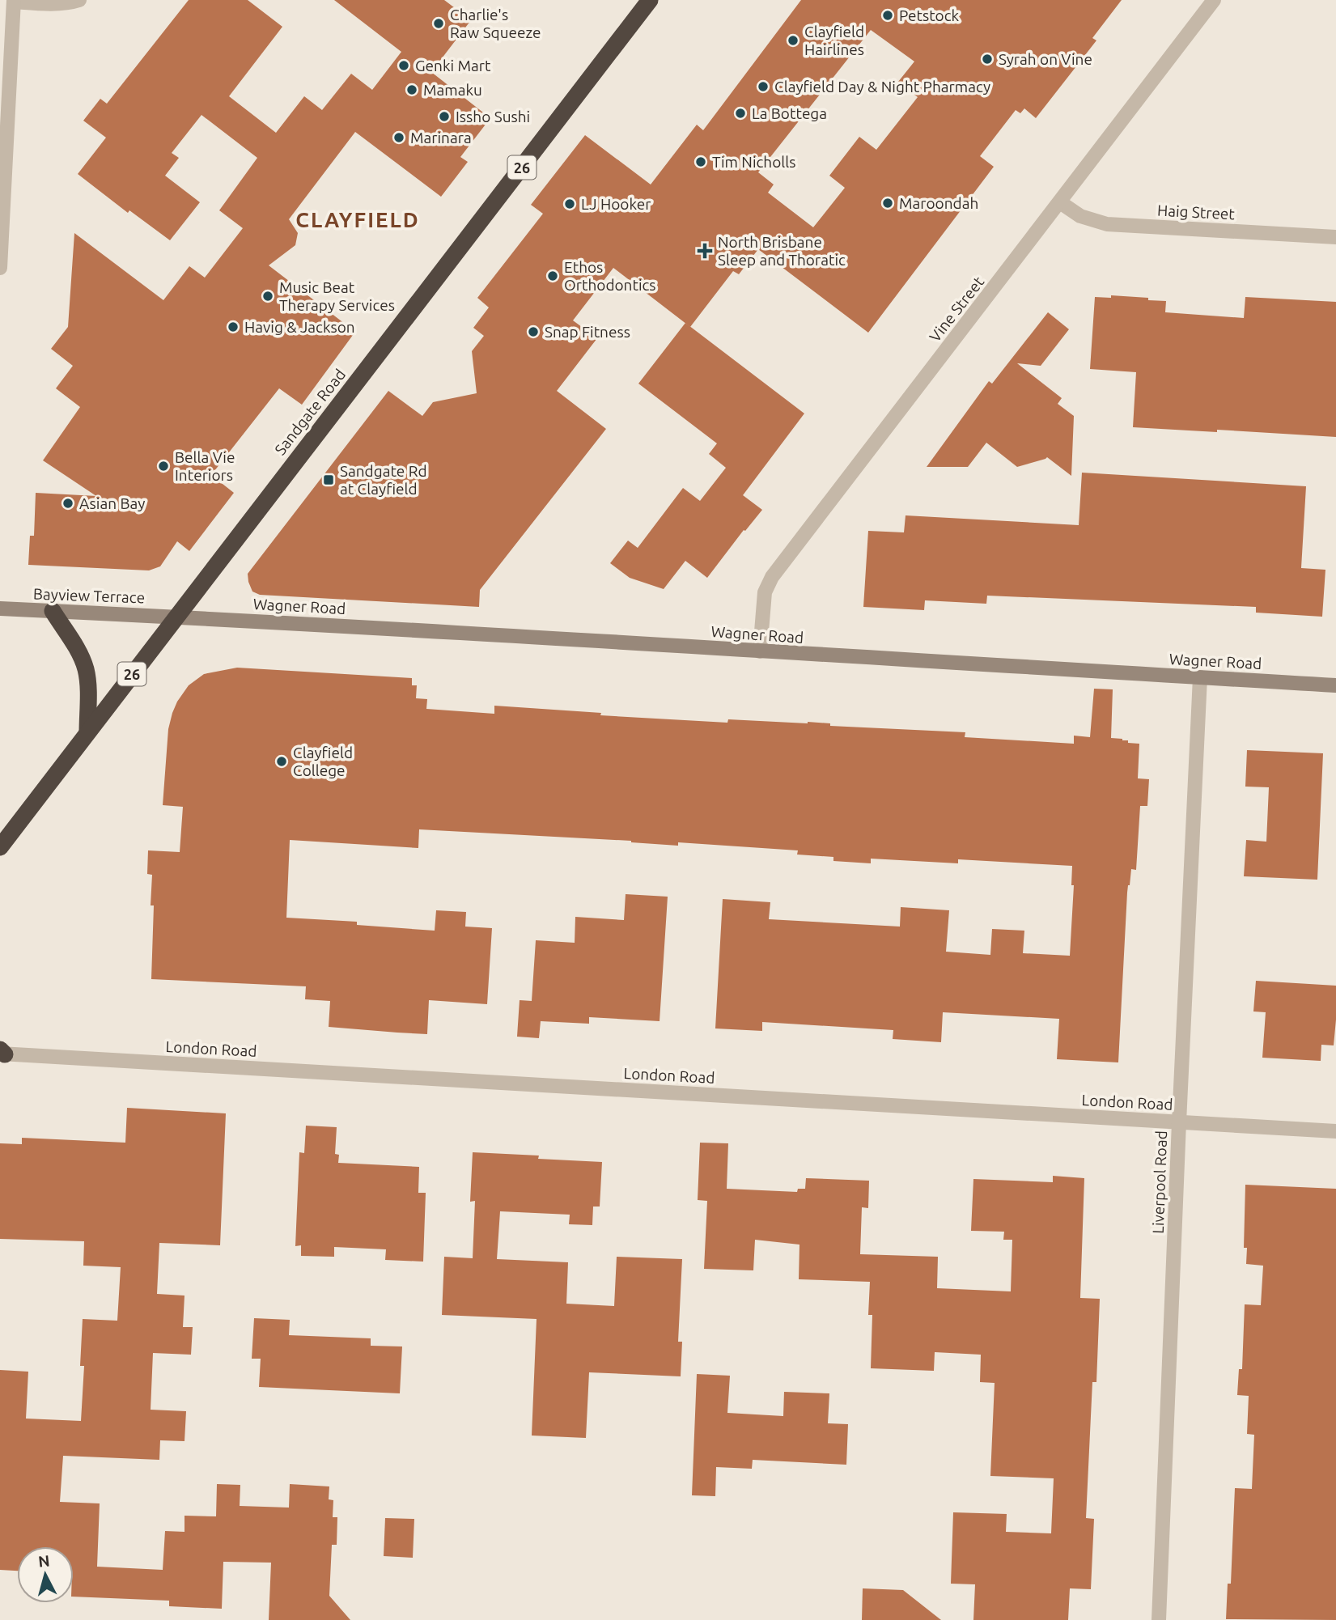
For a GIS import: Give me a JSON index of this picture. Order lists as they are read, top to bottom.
{
  "streets": {
    "highway": ["26", "Sandgate Road"],
    "street": [
      "Haig Street",
      "Vine Street",
      "Bayview Terrace",
      "Wagner Road",
      "London Road",
      "Liverpool Road"
    ]
  },
  "crossings": [
    ["Haig Street", "Vine Street"],
    ["Vine Street", "Wagner Road"],
    ["Sandgate Road", "Bayview Terrace"],
    ["Sandgate Road", "Wagner Road"],
    ["Bayview Terrace", "Wagner Road"],
    ["Wagner Road", "Liverpool Road"],
    ["London Road", "Liverpool Road"]
  ],
  "districts": ["CLAYFIELD"],
  "places": {
    "other": [
      "Petstock",
      "Charlie's Raw Squeeze",
      "Clayfield Hairlines",
      "Syrah on Vine",
      "Genki Mart",
      "Clayfield Day & Night Pharmacy",
      "Mamaku",
      "La Bottega",
      "Issho Sushi",
      "Marinara",
      "Tim Nicholls",
      "Maroondah",
      "LJ Hooker",
      "Ethos Orthodontics",
      "Music Beat Therapy Services",
      "Havig & Jackson",
      "Snap Fitness",
      "Bella Vie Interiors",
      "Asian Bay",
      "Clayfield College"
    ],
    "health": ["North Brisbane Sleep and Thoratic"],
    "transit": ["Sandgate Rd at Clayfield"]
  },
  "north": "top"
}
